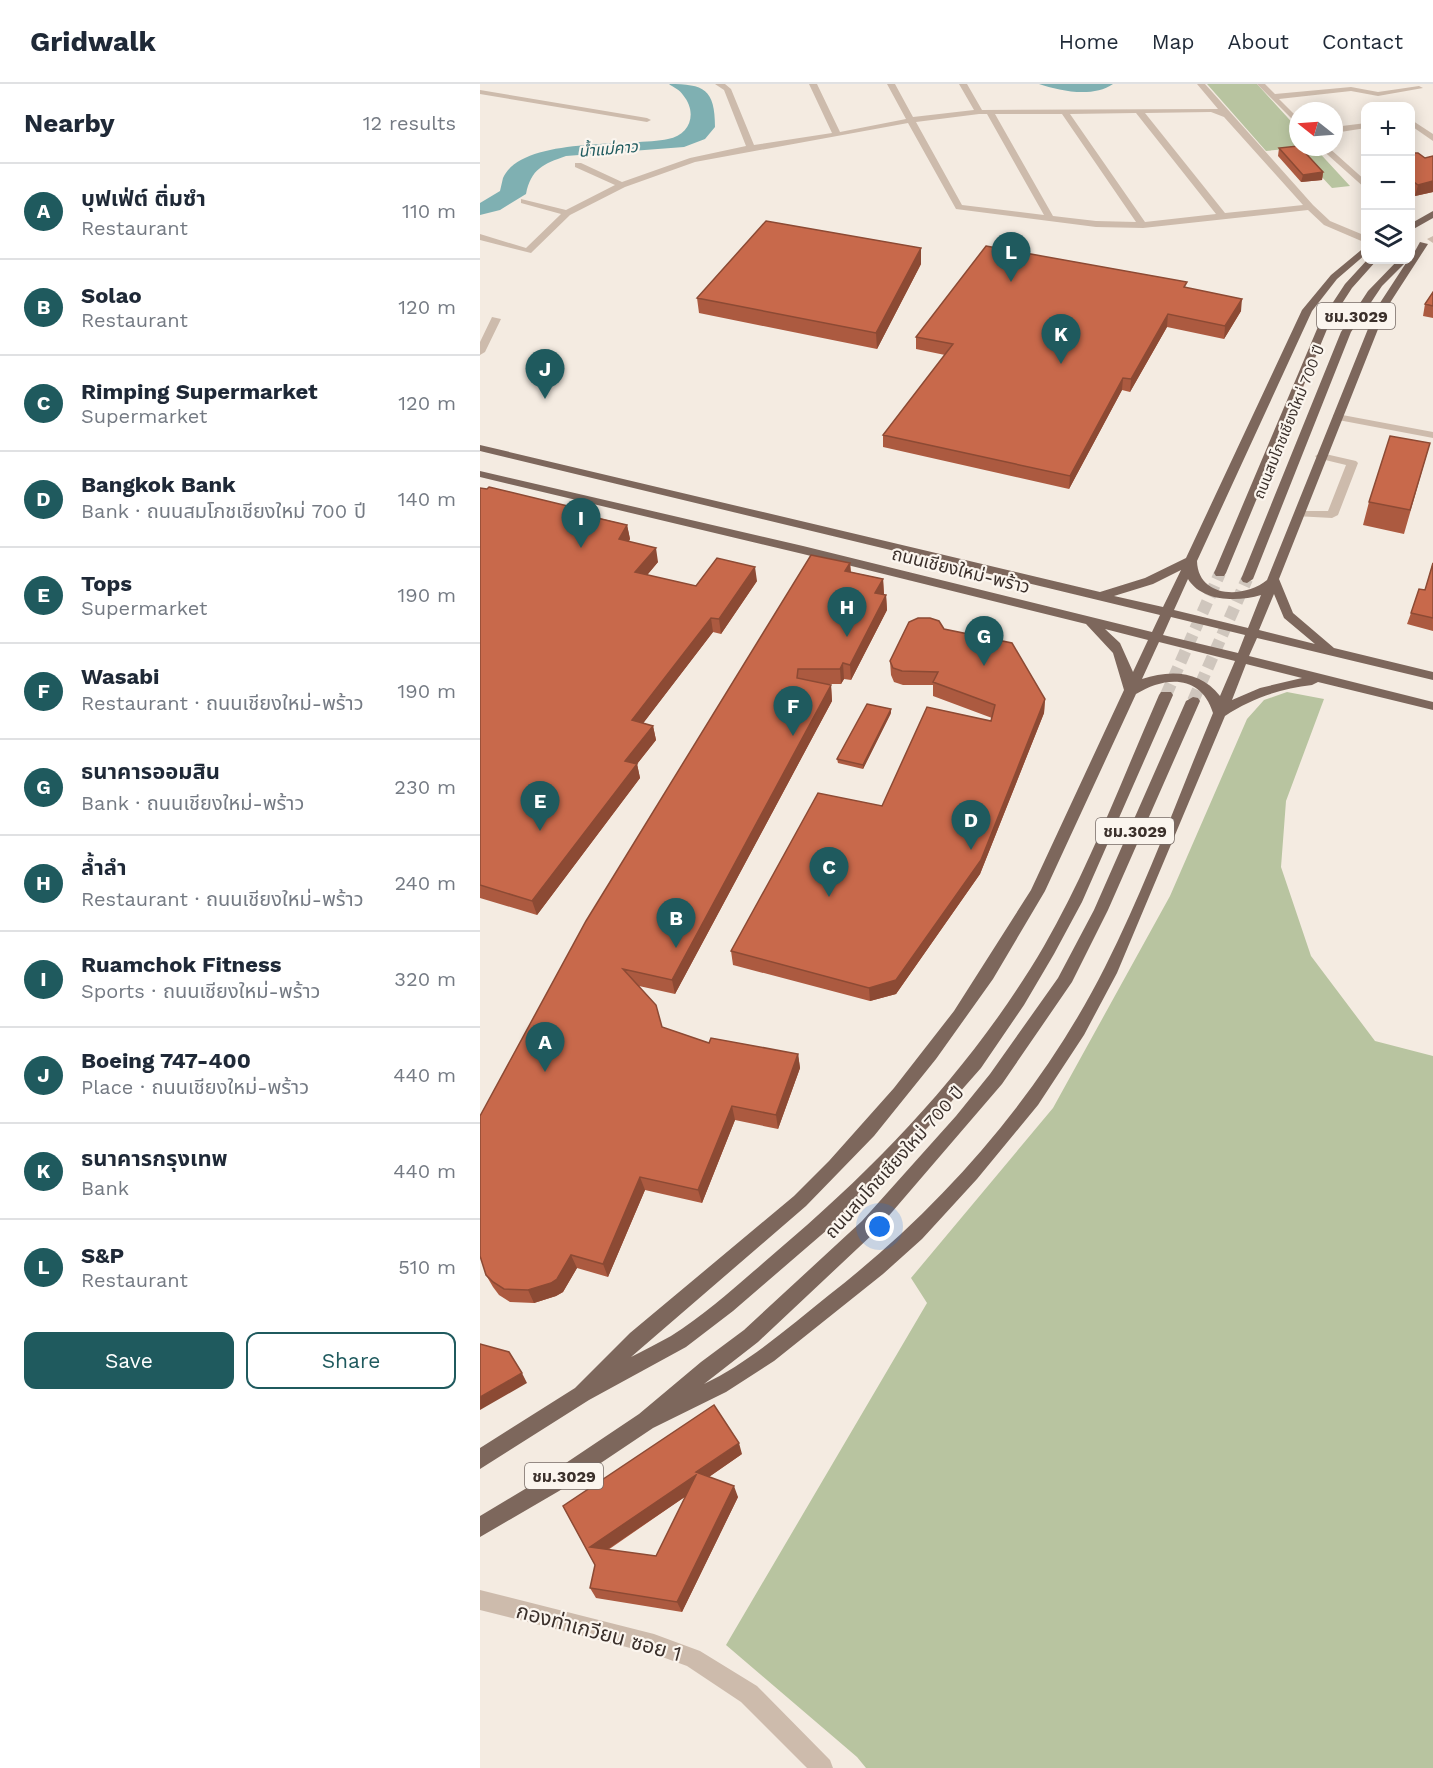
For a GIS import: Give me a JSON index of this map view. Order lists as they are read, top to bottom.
{
  "streets": {
    "main road": ["ชม.3029", "ถนนสมโภชเชียงใหม่ 700 ปี", "ถนนเชียงใหม่-พร้าว"],
    "street": ["กองท่าเกวียน ซอย 1"]
  },
  "water": ["น้ำแม่คาว"],
  "north": "left",
  "page": {
    "header": "Gridwalk",
    "nav": [
      "Home",
      "Map",
      "About",
      "Contact"
    ],
    "heading": ["Nearby", "12 results"],
    "map_buttons": ["+", "−"],
    "list": [
      {
        "mark": "A",
        "name": "บุฟเฟ่ต์ ติ่มซำ",
        "note": "Restaurant",
        "value": "110 m"
      },
      {
        "mark": "B",
        "name": "Solao",
        "note": "Restaurant",
        "value": "120 m"
      },
      {
        "mark": "C",
        "name": "Rimping Supermarket",
        "note": "Supermarket",
        "value": "120 m"
      },
      {
        "mark": "D",
        "name": "Bangkok Bank",
        "note": "Bank · ถนนสมโภชเชียงใหม่ 700 ปี",
        "value": "140 m"
      },
      {
        "mark": "E",
        "name": "Tops",
        "note": "Supermarket",
        "value": "190 m"
      },
      {
        "mark": "F",
        "name": "Wasabi",
        "note": "Restaurant · ถนนเชียงใหม่-พร้าว",
        "value": "190 m"
      },
      {
        "mark": "G",
        "name": "ธนาคารออมสิน",
        "note": "Bank · ถนนเชียงใหม่-พร้าว",
        "value": "230 m"
      },
      {
        "mark": "H",
        "name": "ล้ำลำ",
        "note": "Restaurant · ถนนเชียงใหม่-พร้าว",
        "value": "240 m"
      },
      {
        "mark": "I",
        "name": "Ruamchok Fitness",
        "note": "Sports · ถนนเชียงใหม่-พร้าว",
        "value": "320 m"
      },
      {
        "mark": "J",
        "name": "Boeing 747-400",
        "note": "Place · ถนนเชียงใหม่-พร้าว",
        "value": "440 m"
      },
      {
        "mark": "K",
        "name": "ธนาคารกรุงเทพ",
        "note": "Bank",
        "value": "440 m"
      },
      {
        "mark": "L",
        "name": "S&P",
        "note": "Restaurant",
        "value": "510 m"
      }
    ],
    "pins": [
      "L",
      "K",
      "J",
      "I",
      "H",
      "G",
      "F",
      "E",
      "D",
      "C",
      "B",
      "A"
    ],
    "buttons": ["Save", "Share"]
  }
}
